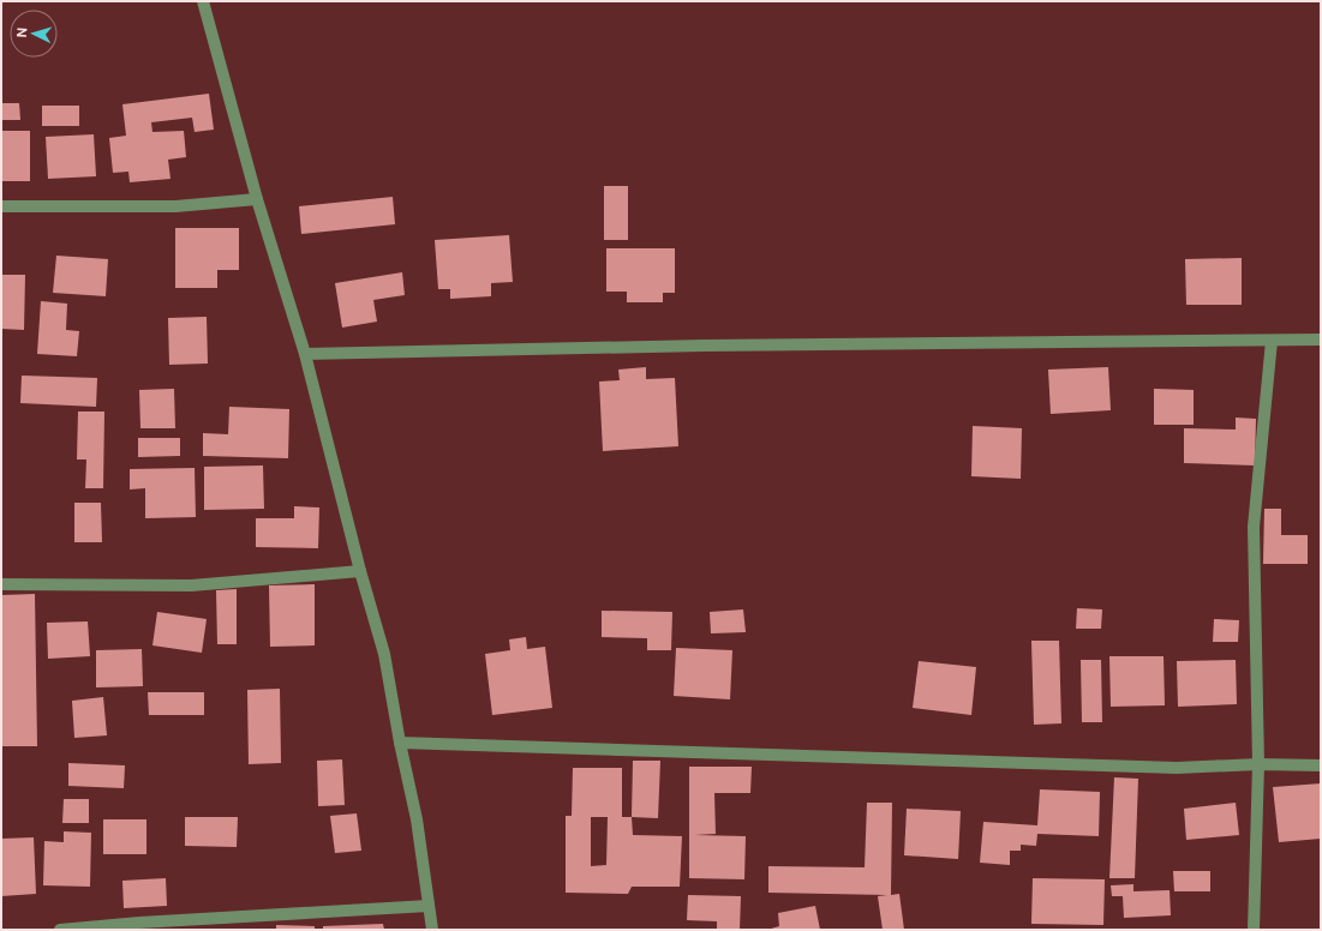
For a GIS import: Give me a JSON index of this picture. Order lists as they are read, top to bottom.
{
  "north": "left"
}
